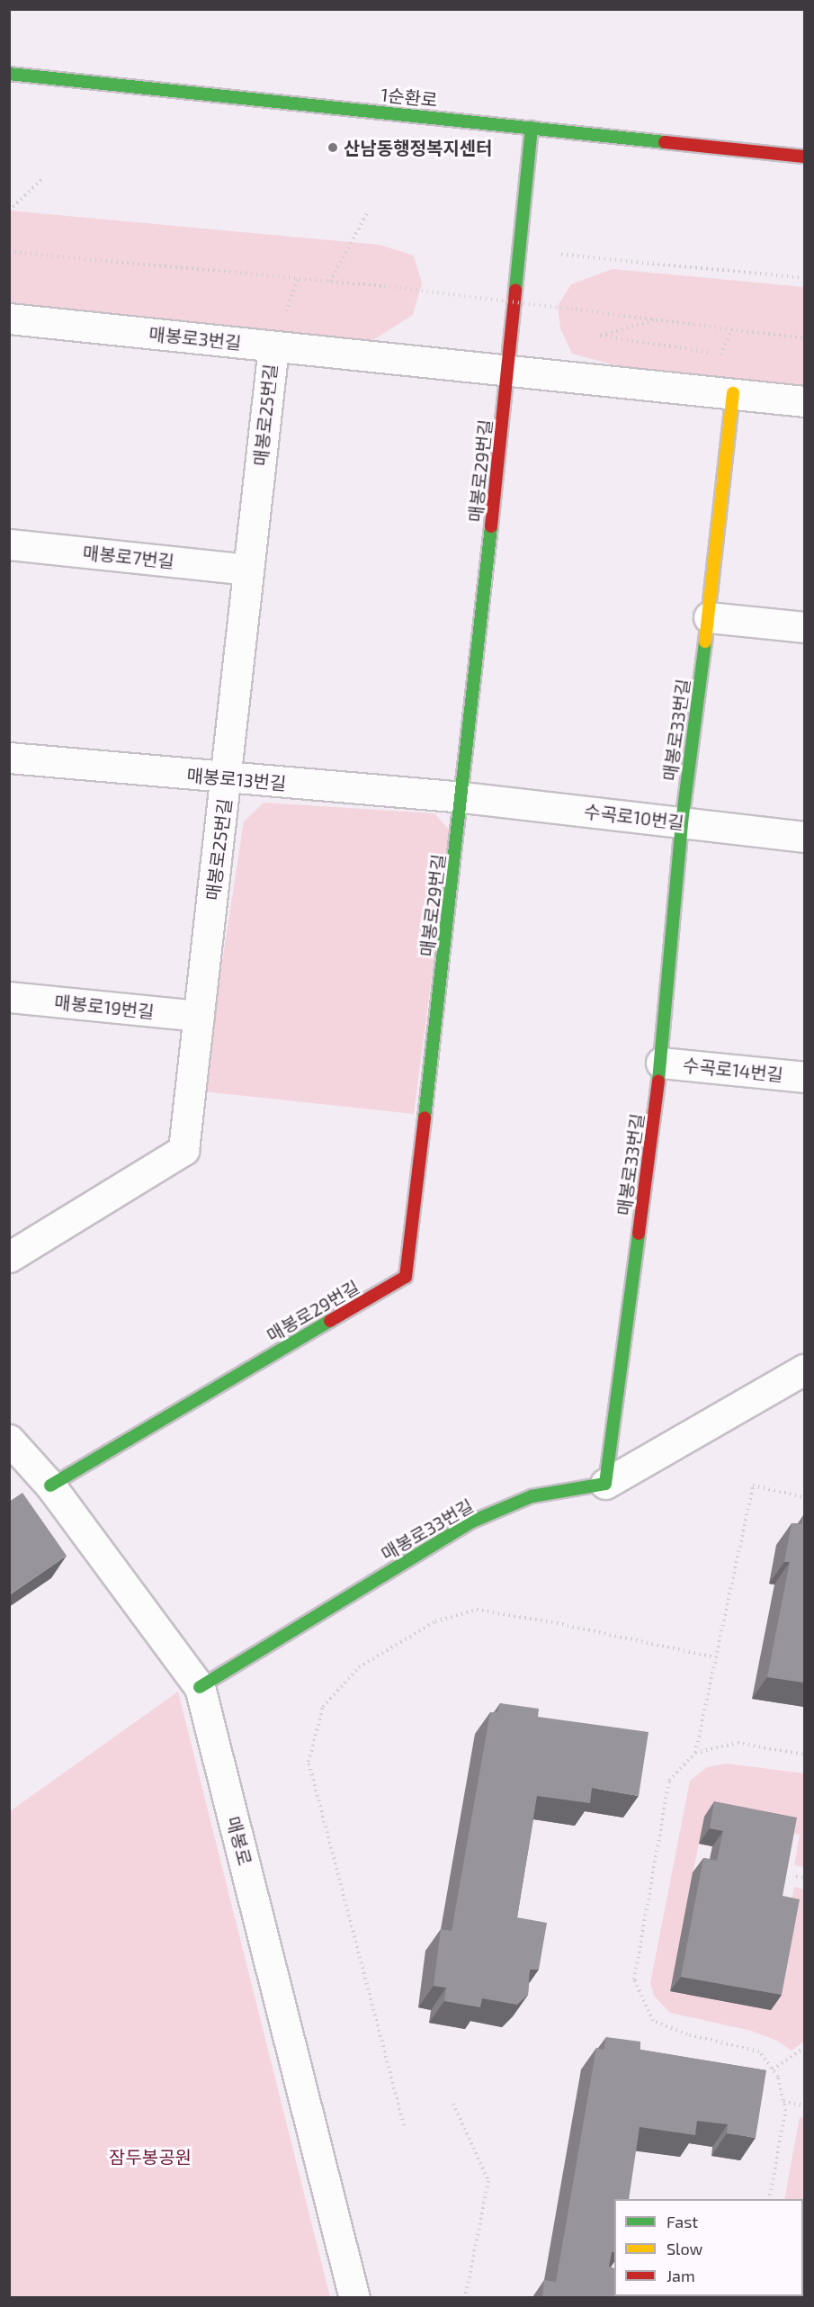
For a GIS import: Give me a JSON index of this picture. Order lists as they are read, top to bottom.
{
  "streets": {
    "street": [
      "1순환로",
      "매봉로3번길",
      "매봉로25번길",
      "매봉로29번길",
      "매봉로7번길",
      "매봉로33번길",
      "매봉로13번길",
      "수곡로10번길",
      "매봉로19번길",
      "수곡로14번길",
      "매봉로"
    ]
  },
  "crossings": [
    ["1순환로", "매봉로29번길"],
    ["매봉로3번길", "매봉로25번길"],
    ["매봉로3번길", "매봉로29번길"],
    ["매봉로3번길", "매봉로33번길"],
    ["매봉로25번길", "매봉로7번길"],
    ["매봉로25번길", "매봉로13번길"],
    ["매봉로25번길", "매봉로19번길"],
    ["매봉로29번길", "매봉로13번길"],
    ["매봉로29번길", "수곡로10번길"],
    ["매봉로29번길", "매봉로"],
    ["매봉로33번길", "수곡로10번길"],
    ["매봉로33번길", "수곡로14번길"],
    ["매봉로33번길", "매봉로"],
    ["매봉로13번길", "수곡로10번길"]
  ],
  "parks": ["잠두봉공원"],
  "places": ["산남동행정복지센터"],
  "legend": ["Fast", "Slow", "Jam"]
}
